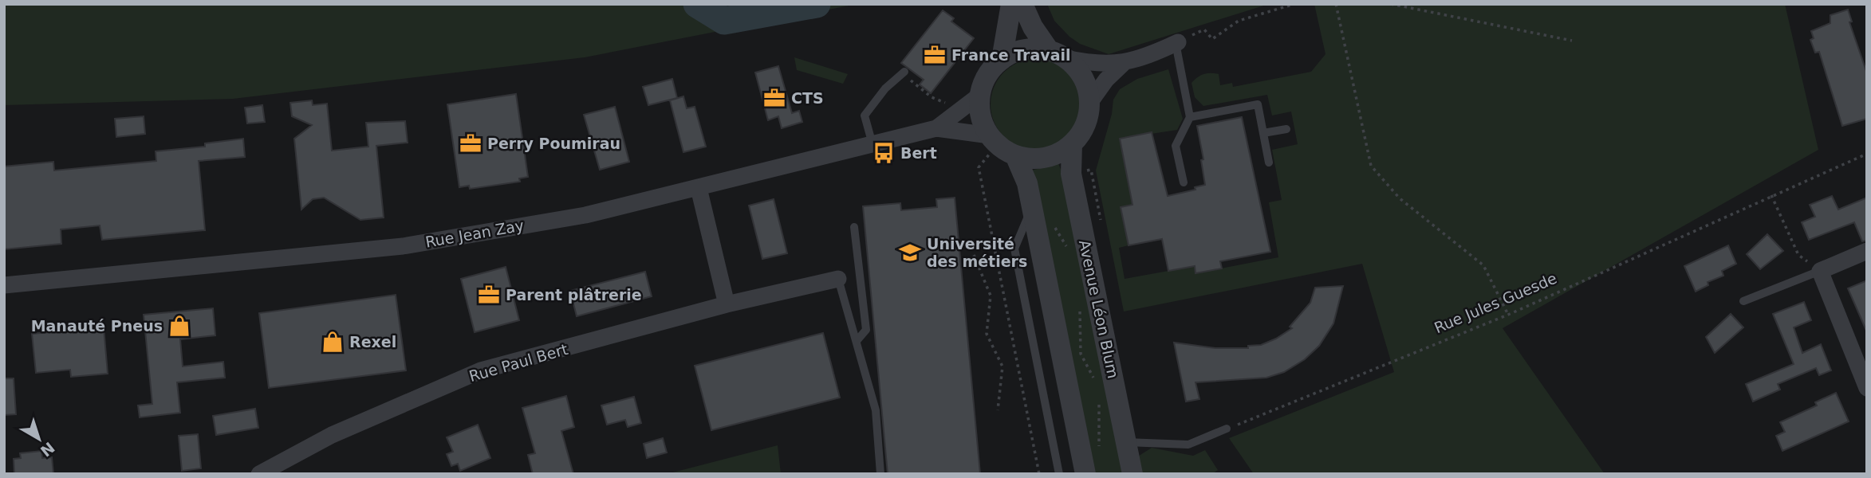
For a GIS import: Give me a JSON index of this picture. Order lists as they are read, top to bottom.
{
  "streets": {
    "street": ["Rue Jean Zay", "Avenue Léon Blum", "Rue Paul Bert"],
    "path": ["Rue Jules Guesde"]
  },
  "crossings": [
    ["Rue Jean Zay", "Avenue Léon Blum"]
  ],
  "places": {
    "office": [
      "France Travail",
      "CTS",
      "Perry Poumirau",
      "Parent plâtrerie"
    ],
    "bus stop": ["Bert"],
    "school or university": ["Université des métiers"],
    "shop": ["Manauté Pneus", "Rexel"]
  },
  "north": "bottom right"
}
